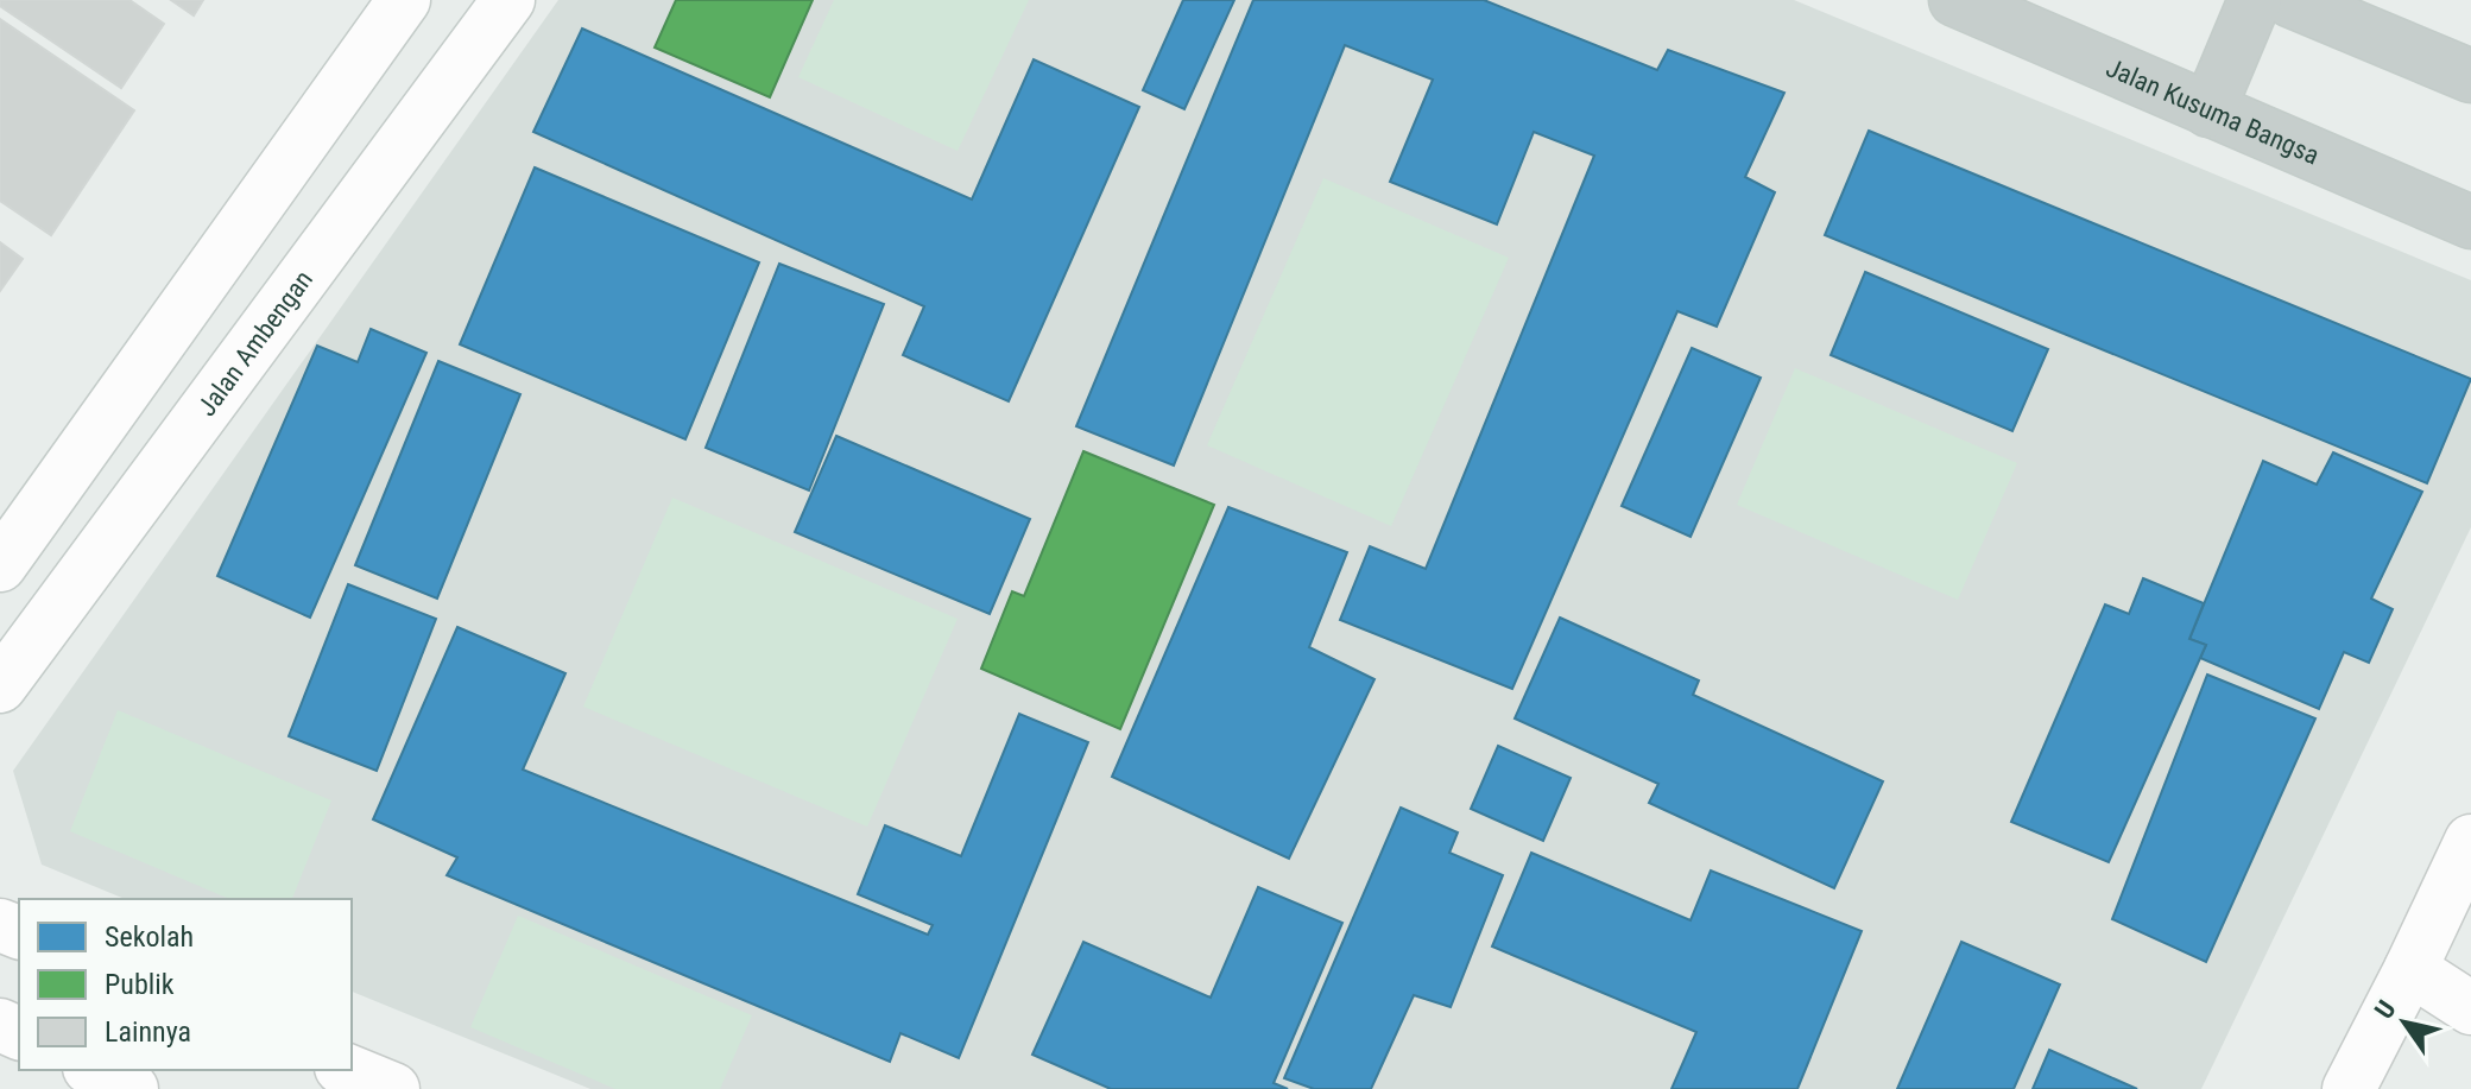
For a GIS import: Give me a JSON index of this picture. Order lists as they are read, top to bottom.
{
  "streets": {
    "highway": ["Jalan Kusuma Bangsa"],
    "main road": ["Jalan Ambengan"]
  },
  "legend": ["Sekolah", "Publik", "Lainnya"],
  "north": "top left"
}
